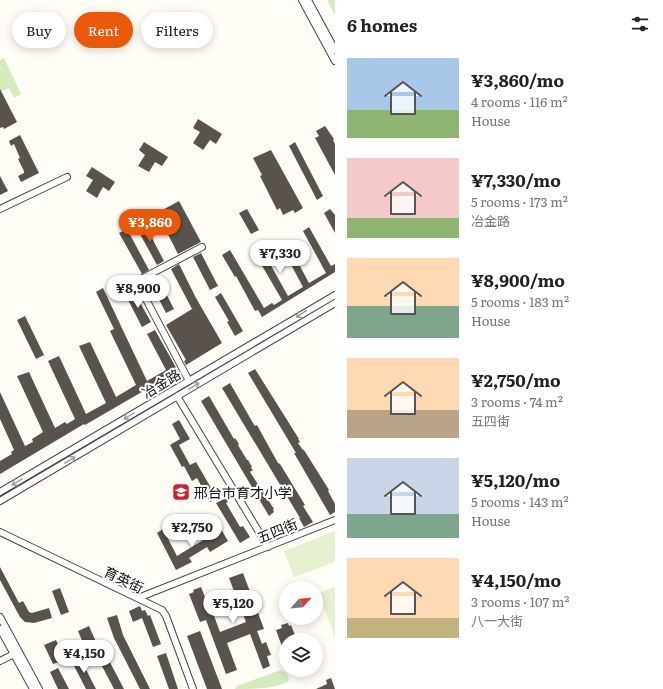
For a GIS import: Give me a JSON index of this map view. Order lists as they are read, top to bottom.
{
  "streets": {
    "street": ["冶金路", "五四街", "育英街"]
  },
  "crossings": [
    ["五四街", "育英街"]
  ],
  "places": {
    "school or university": ["邢台市育才小学"]
  },
  "north": "top right",
  "page": {
    "heading": "6 homes",
    "chip": ["Buy", "Rent", "Filters"],
    "list": [
      {
        "name": "¥3,860/mo",
        "note": "4 rooms · 116 m² · House"
      },
      {
        "name": "¥7,330/mo",
        "note": "5 rooms · 173 m² · 冶金路"
      },
      {
        "name": "¥8,900/mo",
        "note": "5 rooms · 183 m² · House"
      },
      {
        "name": "¥2,750/mo",
        "note": "3 rooms · 74 m² · 五四街"
      },
      {
        "name": "¥5,120/mo",
        "note": "5 rooms · 143 m² · House"
      },
      {
        "name": "¥4,150/mo",
        "note": "3 rooms · 107 m² · 八一大街"
      }
    ],
    "price": [
      "¥3,860",
      "¥7,330",
      "¥8,900",
      "¥2,750",
      "¥5,120",
      "¥4,150"
    ]
  }
}
